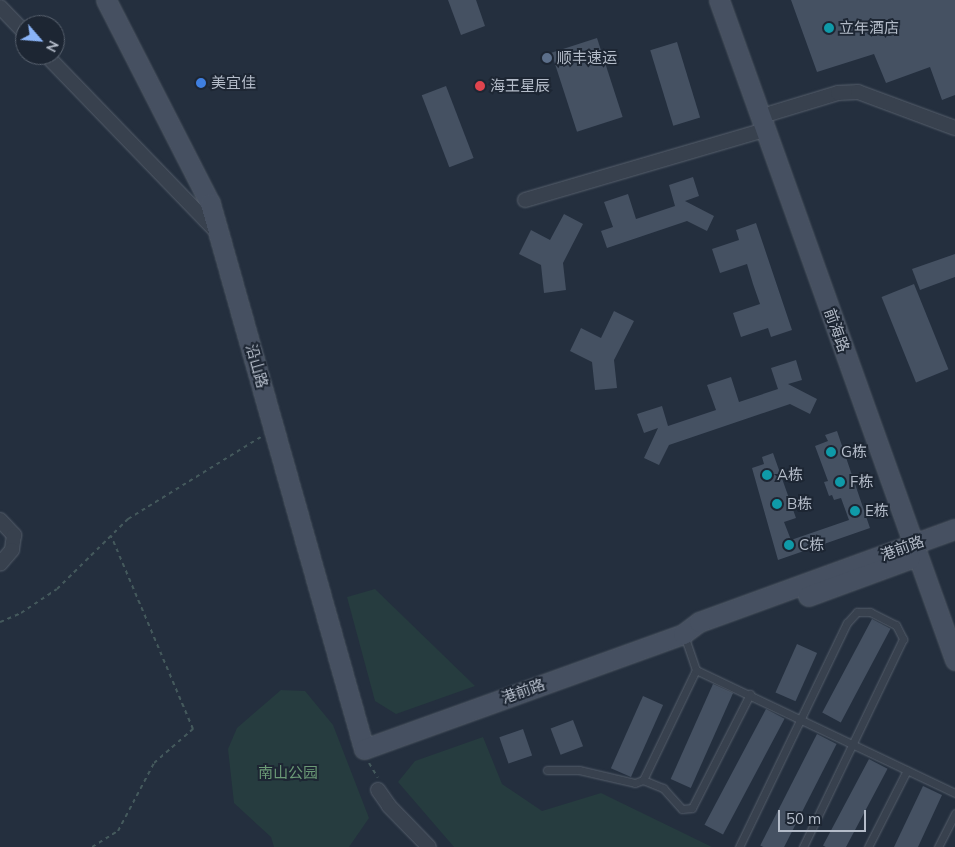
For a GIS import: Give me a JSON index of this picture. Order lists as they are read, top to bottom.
{
  "streets": {
    "street": ["前海路", "沿山路", "港前路"]
  },
  "crossings": [
    ["前海路", "港前路"],
    ["沿山路", "港前路"]
  ],
  "parks": ["南山公园"],
  "places": [
    "立年酒店",
    "顺丰速运",
    "美宜佳",
    "海王星辰",
    "G栋",
    "A栋",
    "F栋",
    "B栋",
    "E栋",
    "C栋"
  ],
  "scale_bar": "50 m",
  "north": "bottom right"
}
